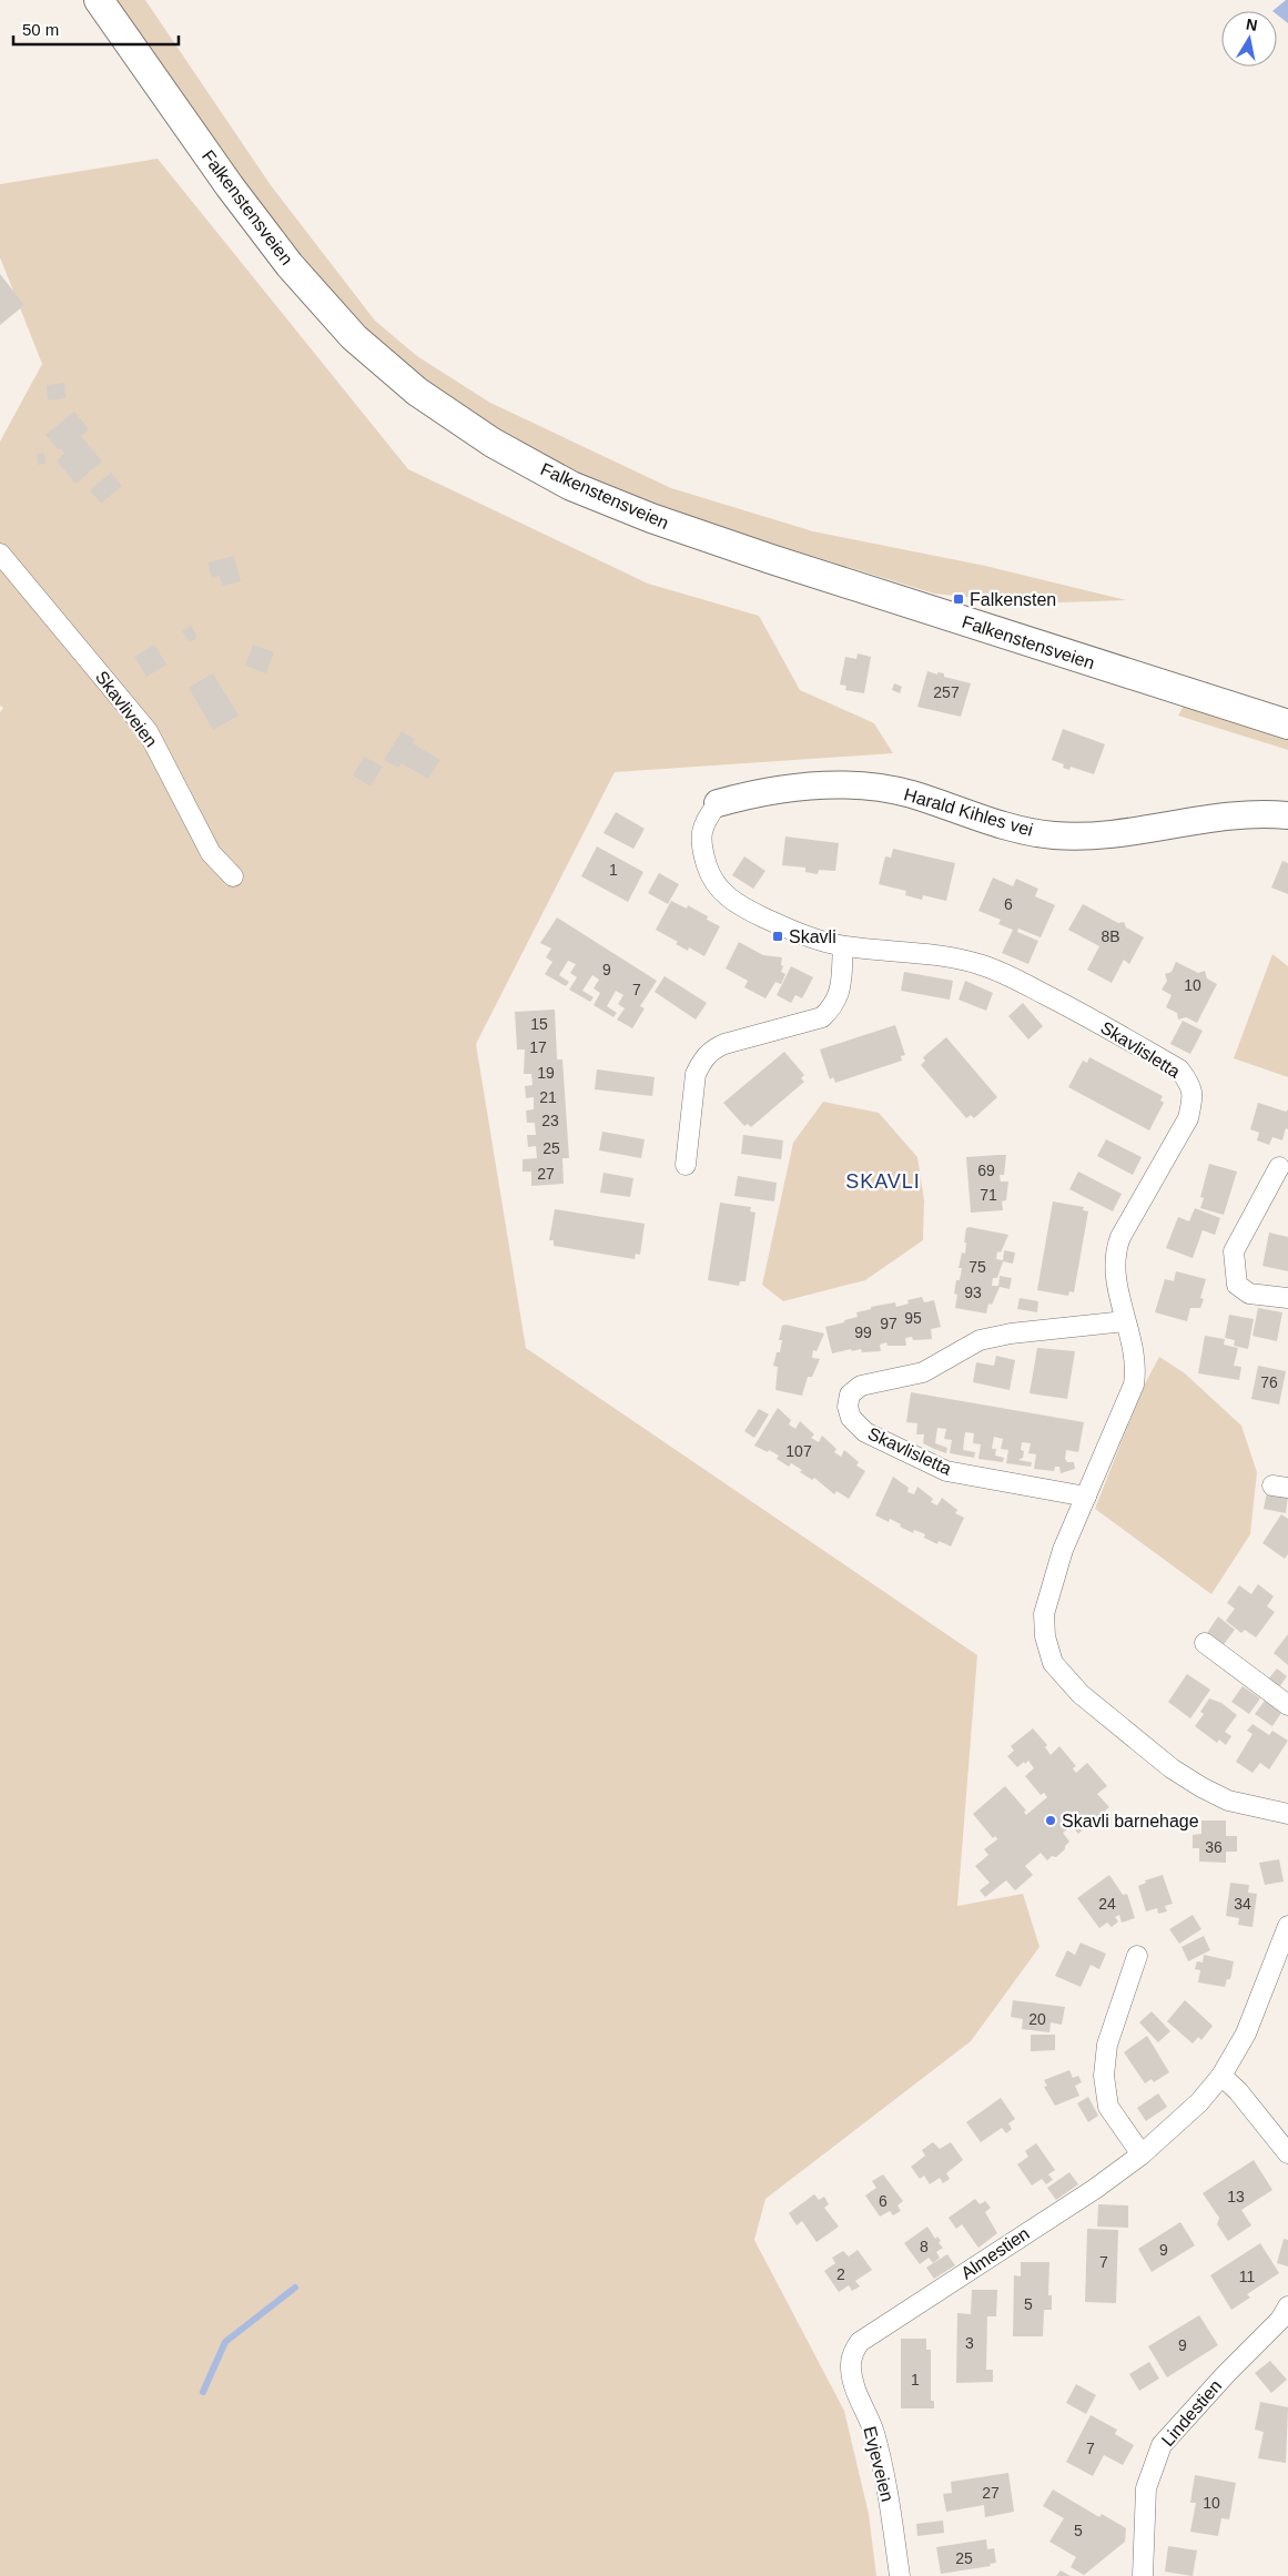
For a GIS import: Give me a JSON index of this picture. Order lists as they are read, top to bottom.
{
  "streets": {
    "main road": ["Falkenstensveien"],
    "street": [
      "Skavliveien",
      "Harald Kihles vei",
      "Skavlisletta",
      "Almestien",
      "Lindestien",
      "Evjeveien"
    ]
  },
  "crossings": [
    ["Harald Kihles vei", "Skavlisletta"],
    ["Almestien", "Evjeveien"]
  ],
  "districts": ["SKAVLI"],
  "places": {
    "transit": ["Falkensten", "Skavli"],
    "other": ["Skavli barnehage"]
  },
  "house_numbers": [
    "257",
    "1",
    "6",
    "8B",
    "9",
    "10",
    "7",
    "15",
    "17",
    "19",
    "21",
    "23",
    "25",
    "69",
    "27",
    "71",
    "75",
    "93",
    "95",
    "97",
    "99",
    "76",
    "107",
    "36",
    "24",
    "34",
    "20",
    "13",
    "6",
    "8",
    "9",
    "7",
    "2",
    "11",
    "5",
    "3",
    "9",
    "1",
    "7",
    "27",
    "10",
    "5",
    "25"
  ],
  "scale_bar": "50 m",
  "north": "top"
}
